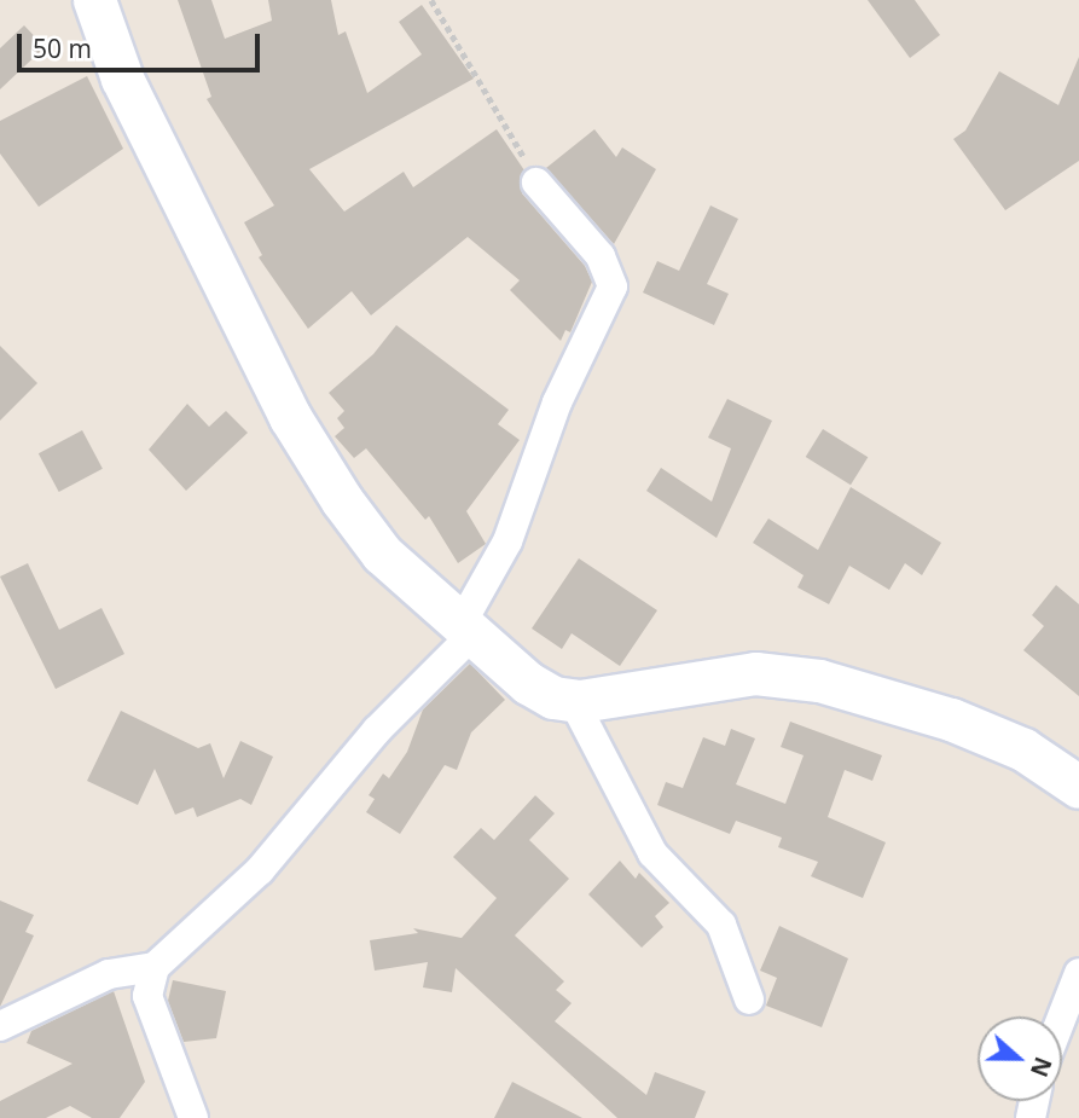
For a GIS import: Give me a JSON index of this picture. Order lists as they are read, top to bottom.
{
  "scale_bar": "50 m",
  "north": "right"
}
